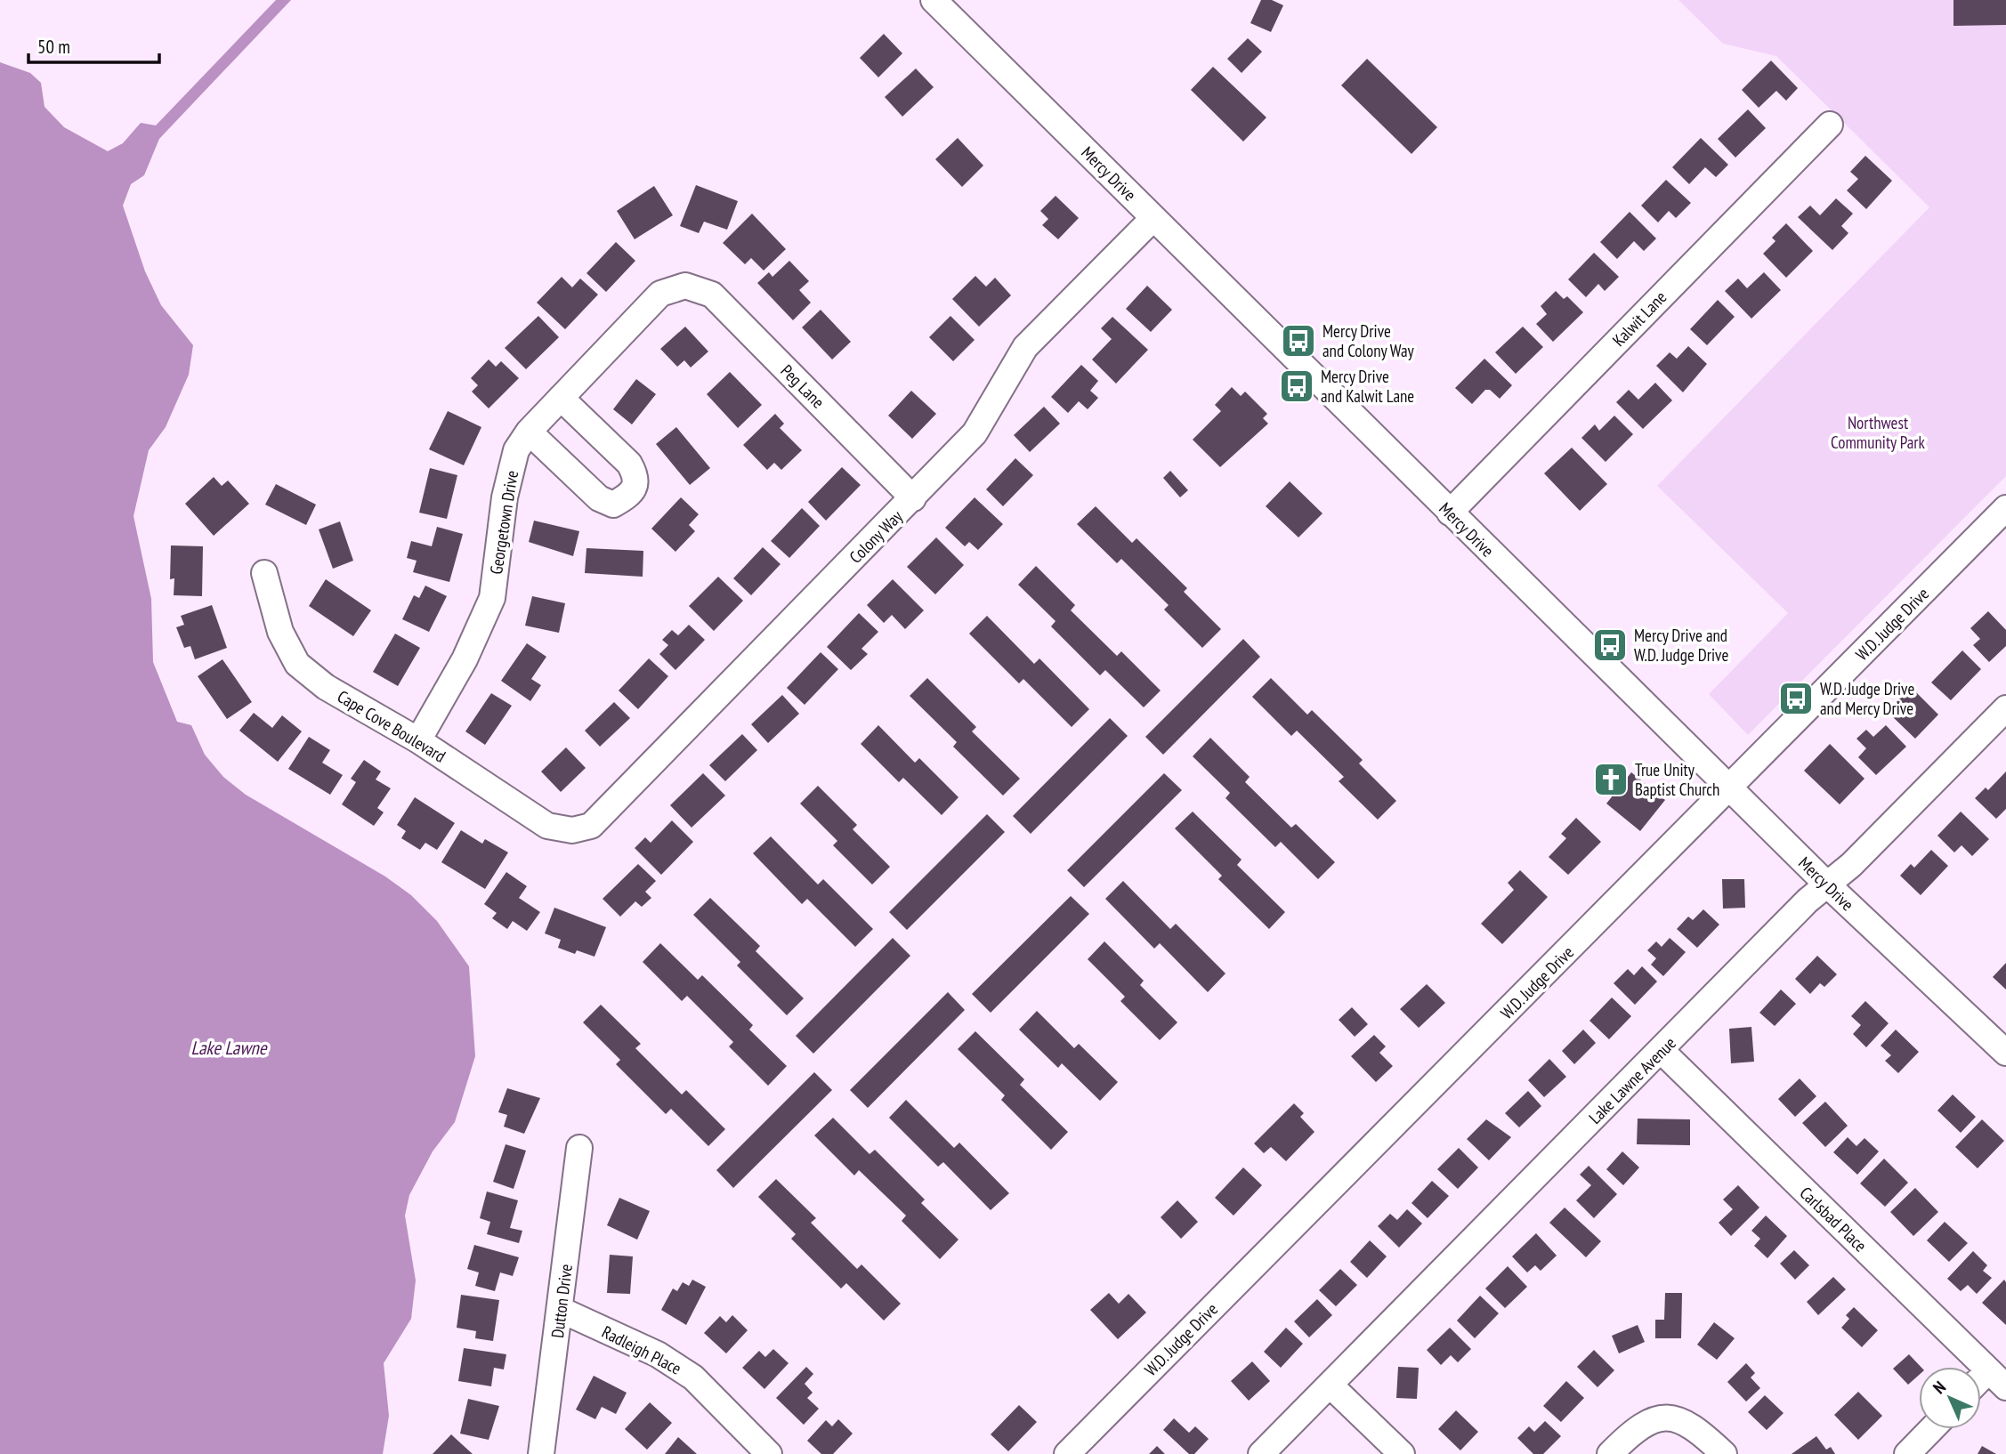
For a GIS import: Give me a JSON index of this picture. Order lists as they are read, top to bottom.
{
  "streets": {
    "street": [
      "Mercy Drive",
      "Kalwit Lane",
      "Peg Lane",
      "Georgetown Drive",
      "Colony Way",
      "W.D. Judge Drive",
      "Cape Cove Boulevard",
      "Lake Lawne Avenue",
      "Carlsbad Place",
      "Dutton Drive",
      "Radleigh Place"
    ]
  },
  "crossings": [
    ["Mercy Drive", "Kalwit Lane"],
    ["Mercy Drive", "Colony Way"],
    ["Mercy Drive", "W.D. Judge Drive"],
    ["Mercy Drive", "Lake Lawne Avenue"],
    ["Peg Lane", "Georgetown Drive"],
    ["Peg Lane", "Colony Way"],
    ["Georgetown Drive", "Cape Cove Boulevard"],
    ["Colony Way", "Cape Cove Boulevard"],
    ["Lake Lawne Avenue", "Carlsbad Place"],
    ["Dutton Drive", "Radleigh Place"]
  ],
  "water": ["Lake Lawne"],
  "parks": ["Northwest Community Park"],
  "places": {
    "bus stop": [
      "Mercy Drive and Colony Way",
      "Mercy Drive and Kalwit Lane",
      "Mercy Drive and W.D. Judge Drive",
      "W.D. Judge Drive and Mercy Drive"
    ],
    "church": ["True Unity Baptist Church"]
  },
  "scale_bar": "50 m",
  "north": "top left"
}
